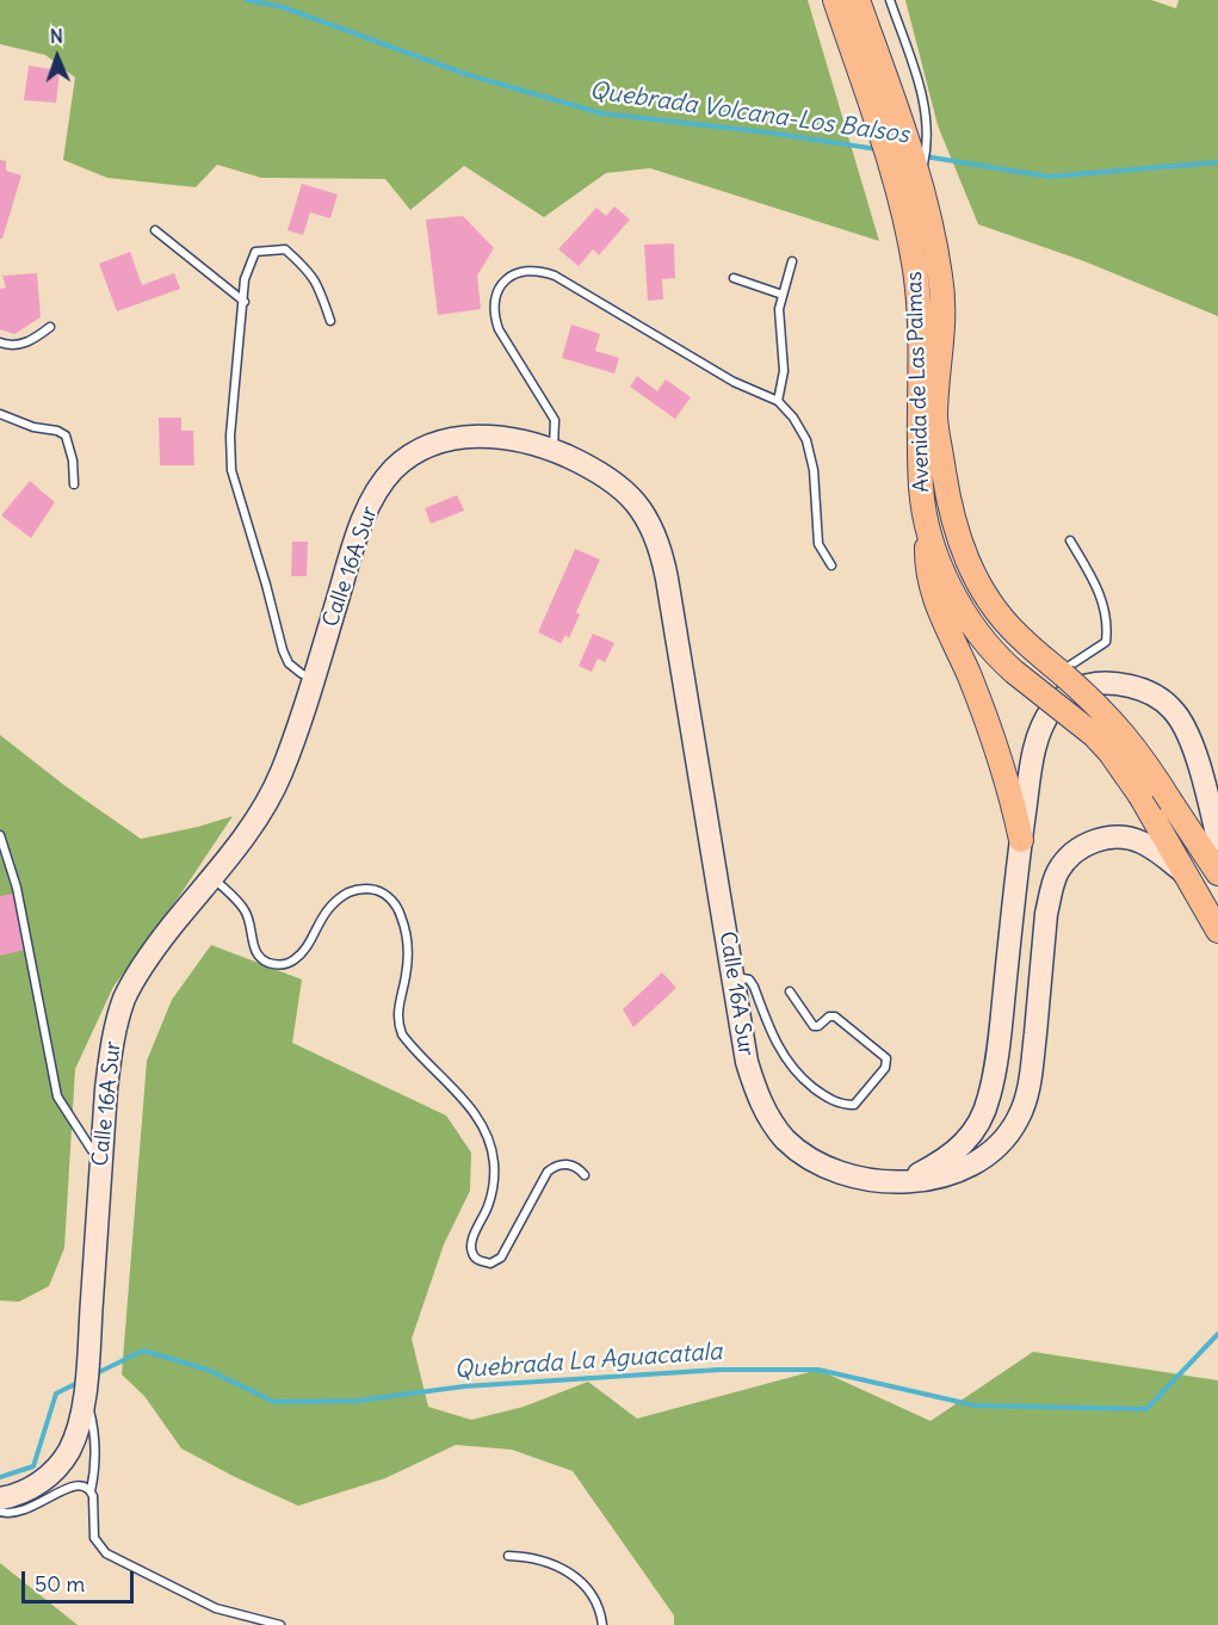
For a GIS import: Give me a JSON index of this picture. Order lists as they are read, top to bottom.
{
  "streets": {
    "main road": ["Avenida de Las Palmas", "Calle 16A Sur"]
  },
  "crossings": [
    ["Avenida de Las Palmas", "Calle 16A Sur"]
  ],
  "water": ["Quebrada Volcana-Los Balsos", "Quebrada La Aguacatala"],
  "scale_bar": "50 m",
  "north": "top"
}
